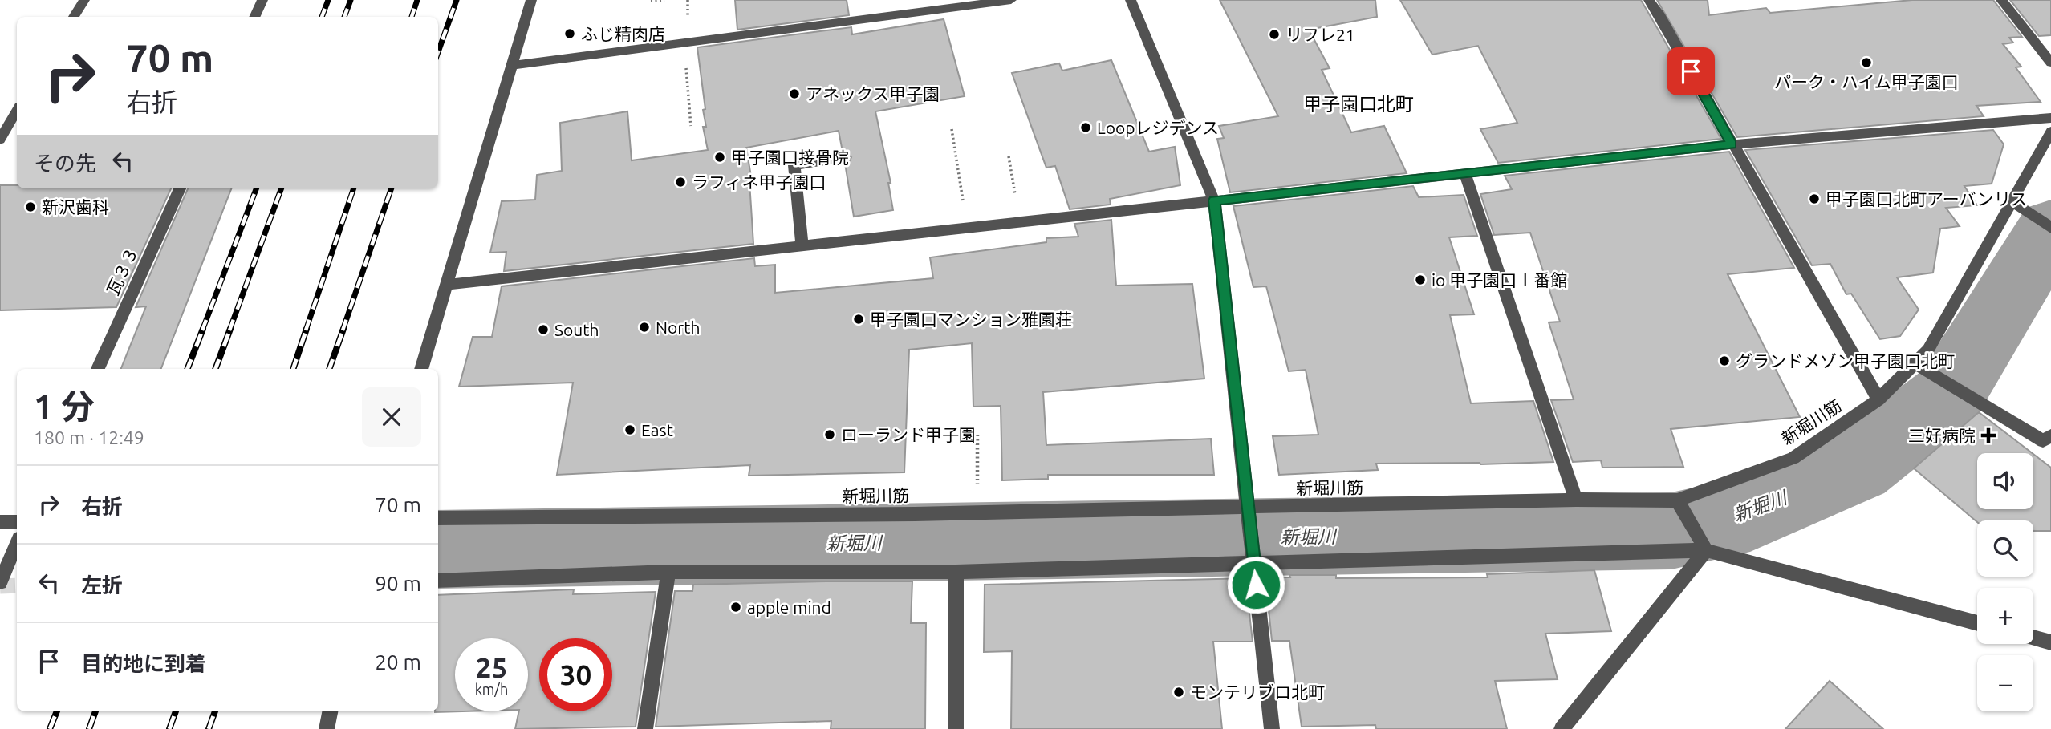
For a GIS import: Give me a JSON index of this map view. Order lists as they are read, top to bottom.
{
  "streets": {
    "street": ["瓦３３", "新堀川筋"]
  },
  "districts": ["甲子園口北町"],
  "water": ["新堀川"],
  "places": {
    "other": [
      "ふじ精肉店",
      "リフレ21",
      "パーク・ハイム甲子園口",
      "アネックス甲子園",
      "Loopレジデンス",
      "甲子園口接骨院",
      "ラフィネ甲子園口",
      "甲子園口北町アーバンリス",
      "新沢歯科",
      "io 甲子園口Ⅰ番館",
      "甲子園口マンション雅園荘",
      "North",
      "South",
      "グランドメゾン甲子園口北町",
      "East",
      "ローランド甲子園",
      "apple mind",
      "モンテリブロ北町"
    ],
    "health": ["三好病院"]
  },
  "page": {
    "turn": ["70 m", "右折"],
    "then": "その先",
    "heading": ["1 分", "180 m · 12:49"],
    "map_buttons": ["+", "−"],
    "list": [
      {
        "name": "右折",
        "value": "70 m"
      },
      {
        "name": "左折",
        "value": "90 m"
      },
      {
        "name": "目的地に到着",
        "value": "20 m"
      }
    ],
    "speed": "25 km/h",
    "limit": "30"
  }
}
